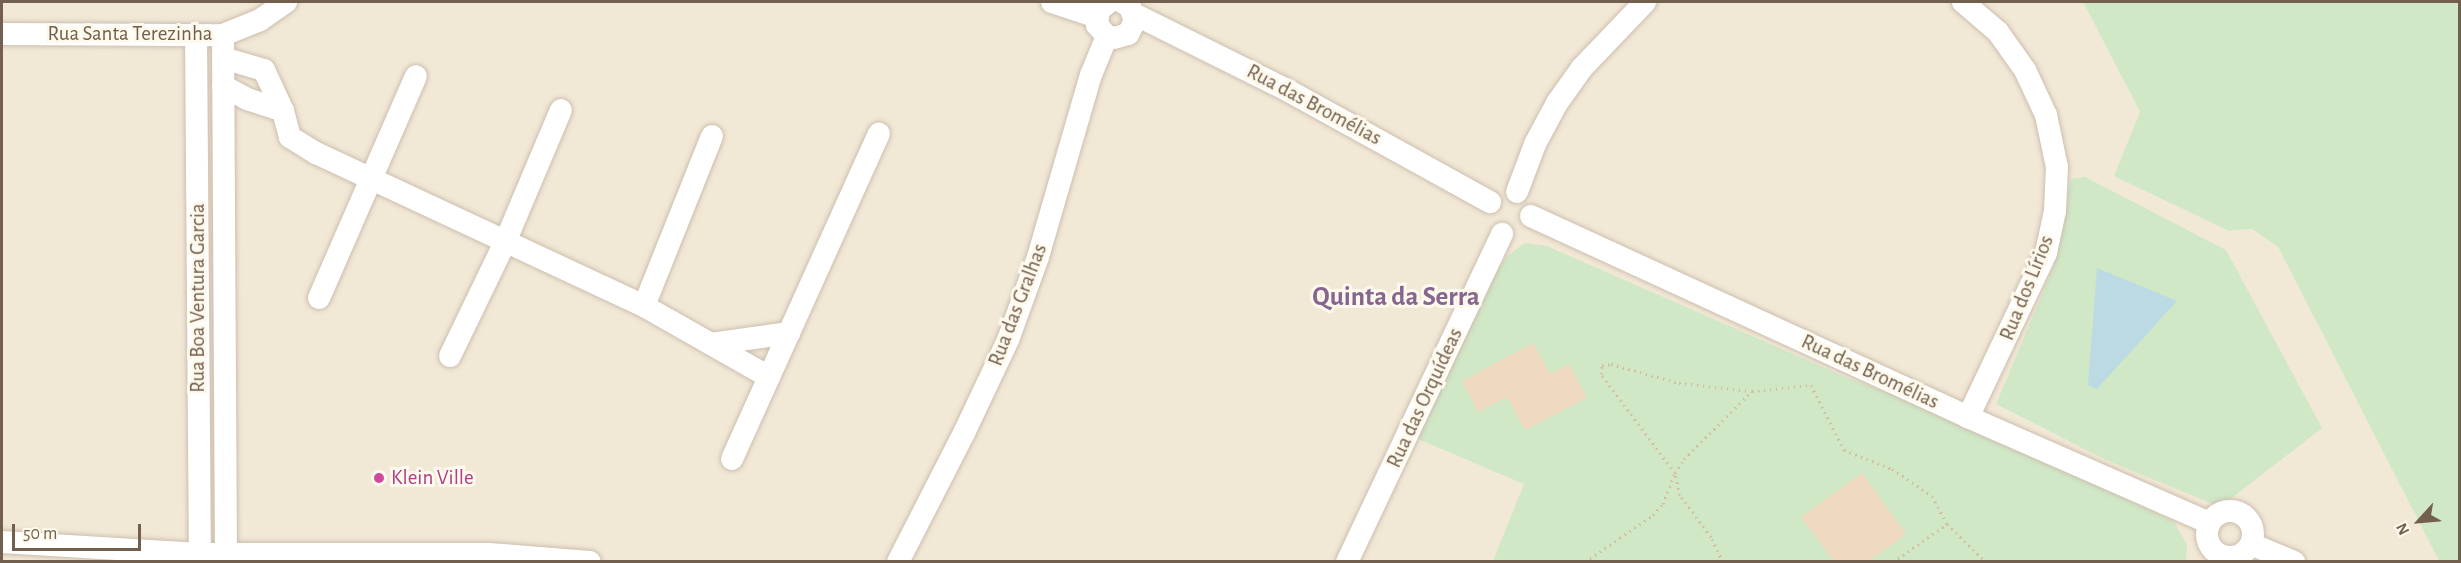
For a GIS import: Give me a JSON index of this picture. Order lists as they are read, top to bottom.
{
  "streets": {
    "street": [
      "Rua Santa Terezinha",
      "Rua das Bromélias",
      "Rua dos Lírios",
      "Rua Boa Ventura Garcia",
      "Rua das Gralhas",
      "Rua das Orquídeas"
    ]
  },
  "crossings": [
    ["Rua Santa Terezinha", "Rua Boa Ventura Garcia"],
    ["Rua das Bromélias", "Rua dos Lírios"],
    ["Rua das Bromélias", "Rua das Orquídeas"]
  ],
  "districts": ["Quinta da Serra"],
  "places": ["Klein Ville"],
  "scale_bar": "50 m",
  "north": "bottom left"
}
